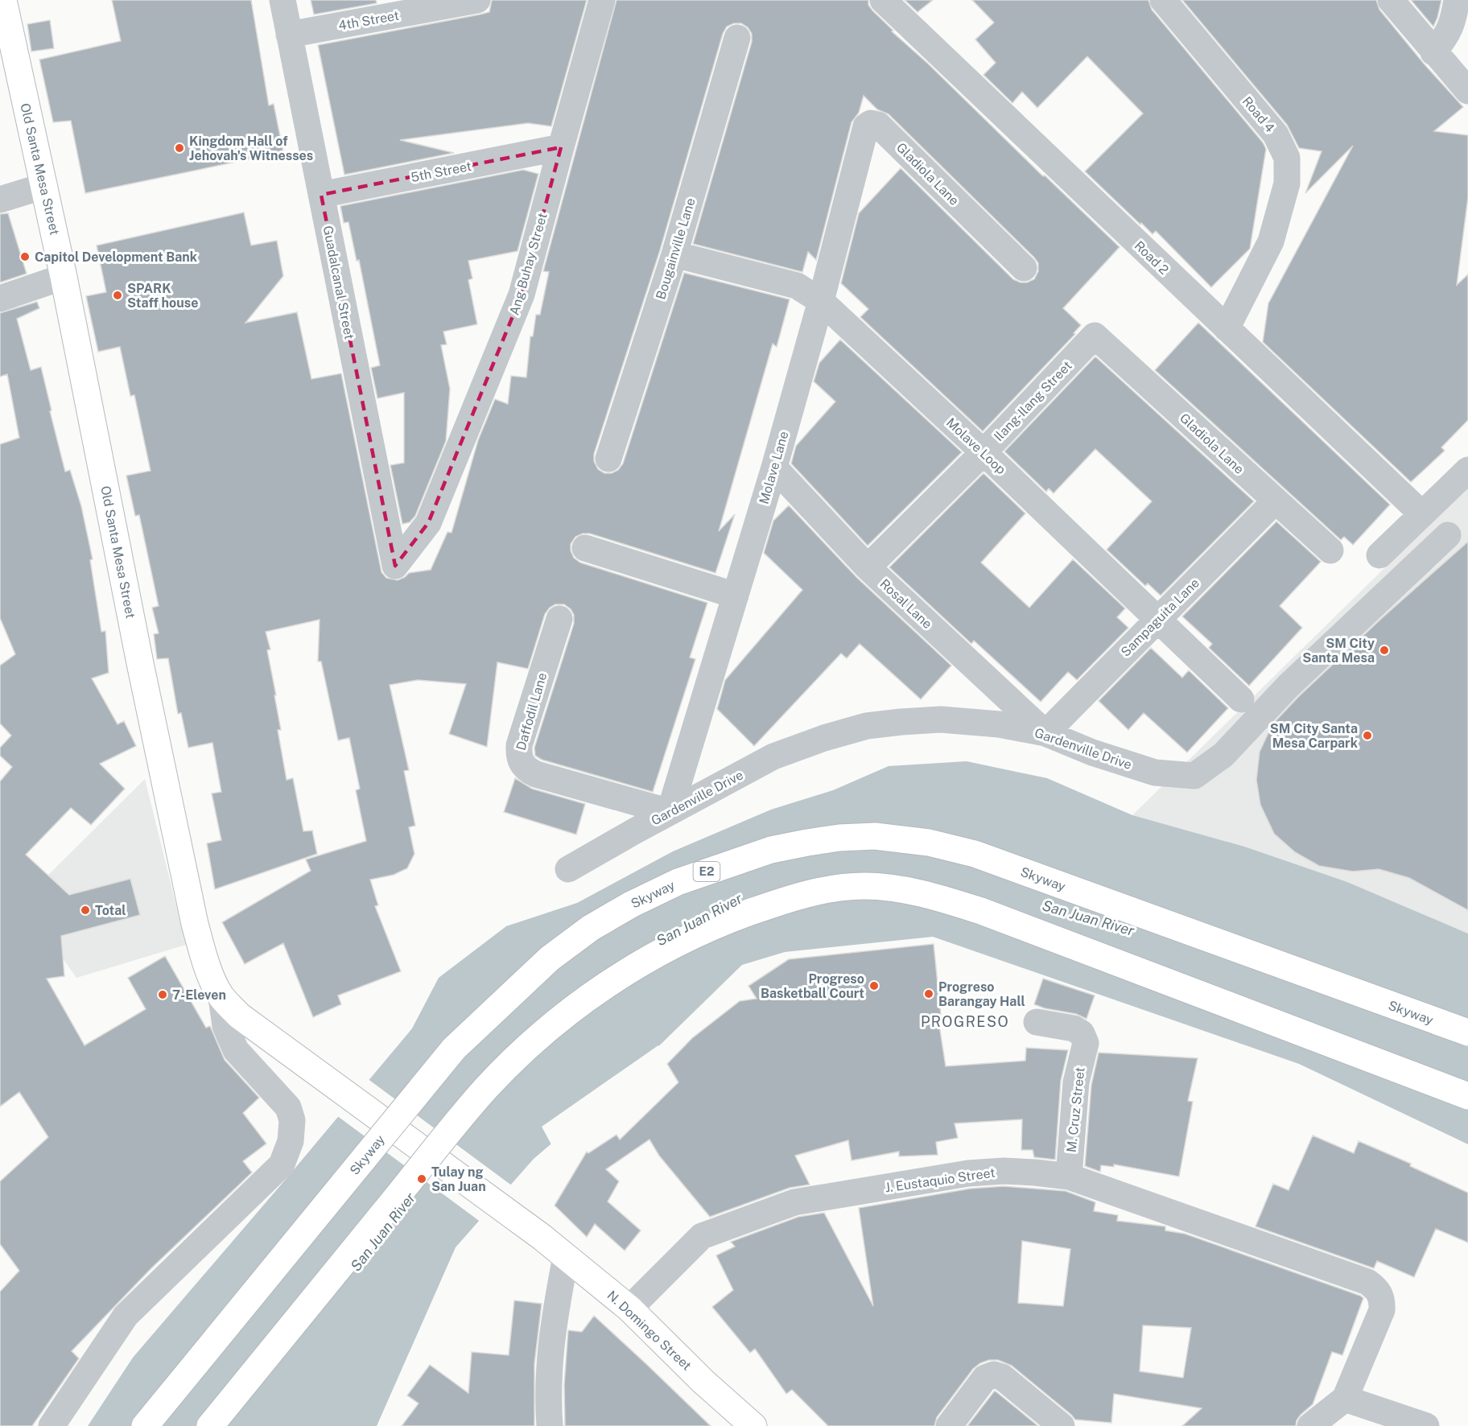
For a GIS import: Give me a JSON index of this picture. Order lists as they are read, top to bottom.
{
  "streets": {
    "main road": [
      "Old Santa Mesa Street",
      "E2",
      "Skyway",
      "N. Domingo Street"
    ],
    "street": [
      "4th Street",
      "Road 4",
      "5th Street",
      "Gladiola Lane",
      "Bougainville Lane",
      "Road 2",
      "Ang Buhay Street",
      "Guadalcanal Street",
      "Ilang-Ilang Street",
      "Molave Loop",
      "Molave Lane",
      "Rosal Lane",
      "Sampaguita Lane",
      "Daffodil Lane",
      "Gardenville Drive",
      "M. Cruz Street",
      "J. Eustaquio Street"
    ]
  },
  "crossings": [
    ["4th Street", "Guadalcanal Street"],
    ["Road 4", "Road 2"],
    ["Old Santa Mesa Street", "N. Domingo Street"],
    ["5th Street", "Ang Buhay Street"],
    ["5th Street", "Guadalcanal Street"],
    ["Gladiola Lane", "Ilang-Ilang Street"],
    ["Gladiola Lane", "Molave Lane"],
    ["Gladiola Lane", "Sampaguita Lane"],
    ["Bougainville Lane", "Molave Loop"],
    ["Ang Buhay Street", "Guadalcanal Street"],
    ["Ilang-Ilang Street", "Molave Loop"],
    ["Ilang-Ilang Street", "Rosal Lane"],
    ["Molave Loop", "Molave Lane"],
    ["Molave Loop", "Sampaguita Lane"],
    ["Molave Lane", "Rosal Lane"],
    ["Molave Lane", "Daffodil Lane"],
    ["Molave Lane", "Gardenville Drive"],
    ["Rosal Lane", "Sampaguita Lane"],
    ["Rosal Lane", "Gardenville Drive"],
    ["Sampaguita Lane", "Gardenville Drive"],
    ["Daffodil Lane", "Gardenville Drive"],
    ["M. Cruz Street", "J. Eustaquio Street"],
    ["J. Eustaquio Street", "N. Domingo Street"]
  ],
  "districts": ["PROGRESO"],
  "water": ["San Juan River"],
  "places": [
    "Kingdom Hall of Jehovah's Witnesses",
    "Capitol Development Bank",
    "SPARK Staff house",
    "SM City Santa Mesa",
    "SM City Santa Mesa Carpark",
    "Total",
    "Progreso Basketball Court",
    "Progreso Barangay Hall",
    "7-Eleven",
    "Tulay ng San Juan"
  ]
}
